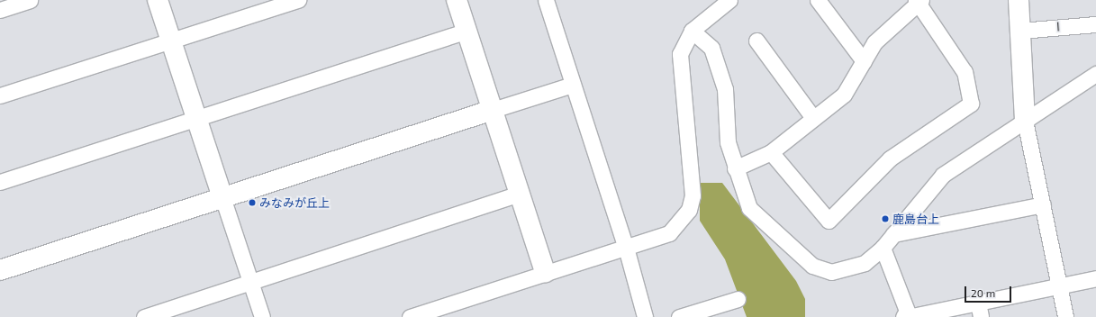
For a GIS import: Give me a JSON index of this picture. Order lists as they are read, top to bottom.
{
  "streets": {
    "street": ["I"]
  },
  "places": ["みなみが丘上", "鹿島台上"],
  "scale_bar": "20 m"
}
